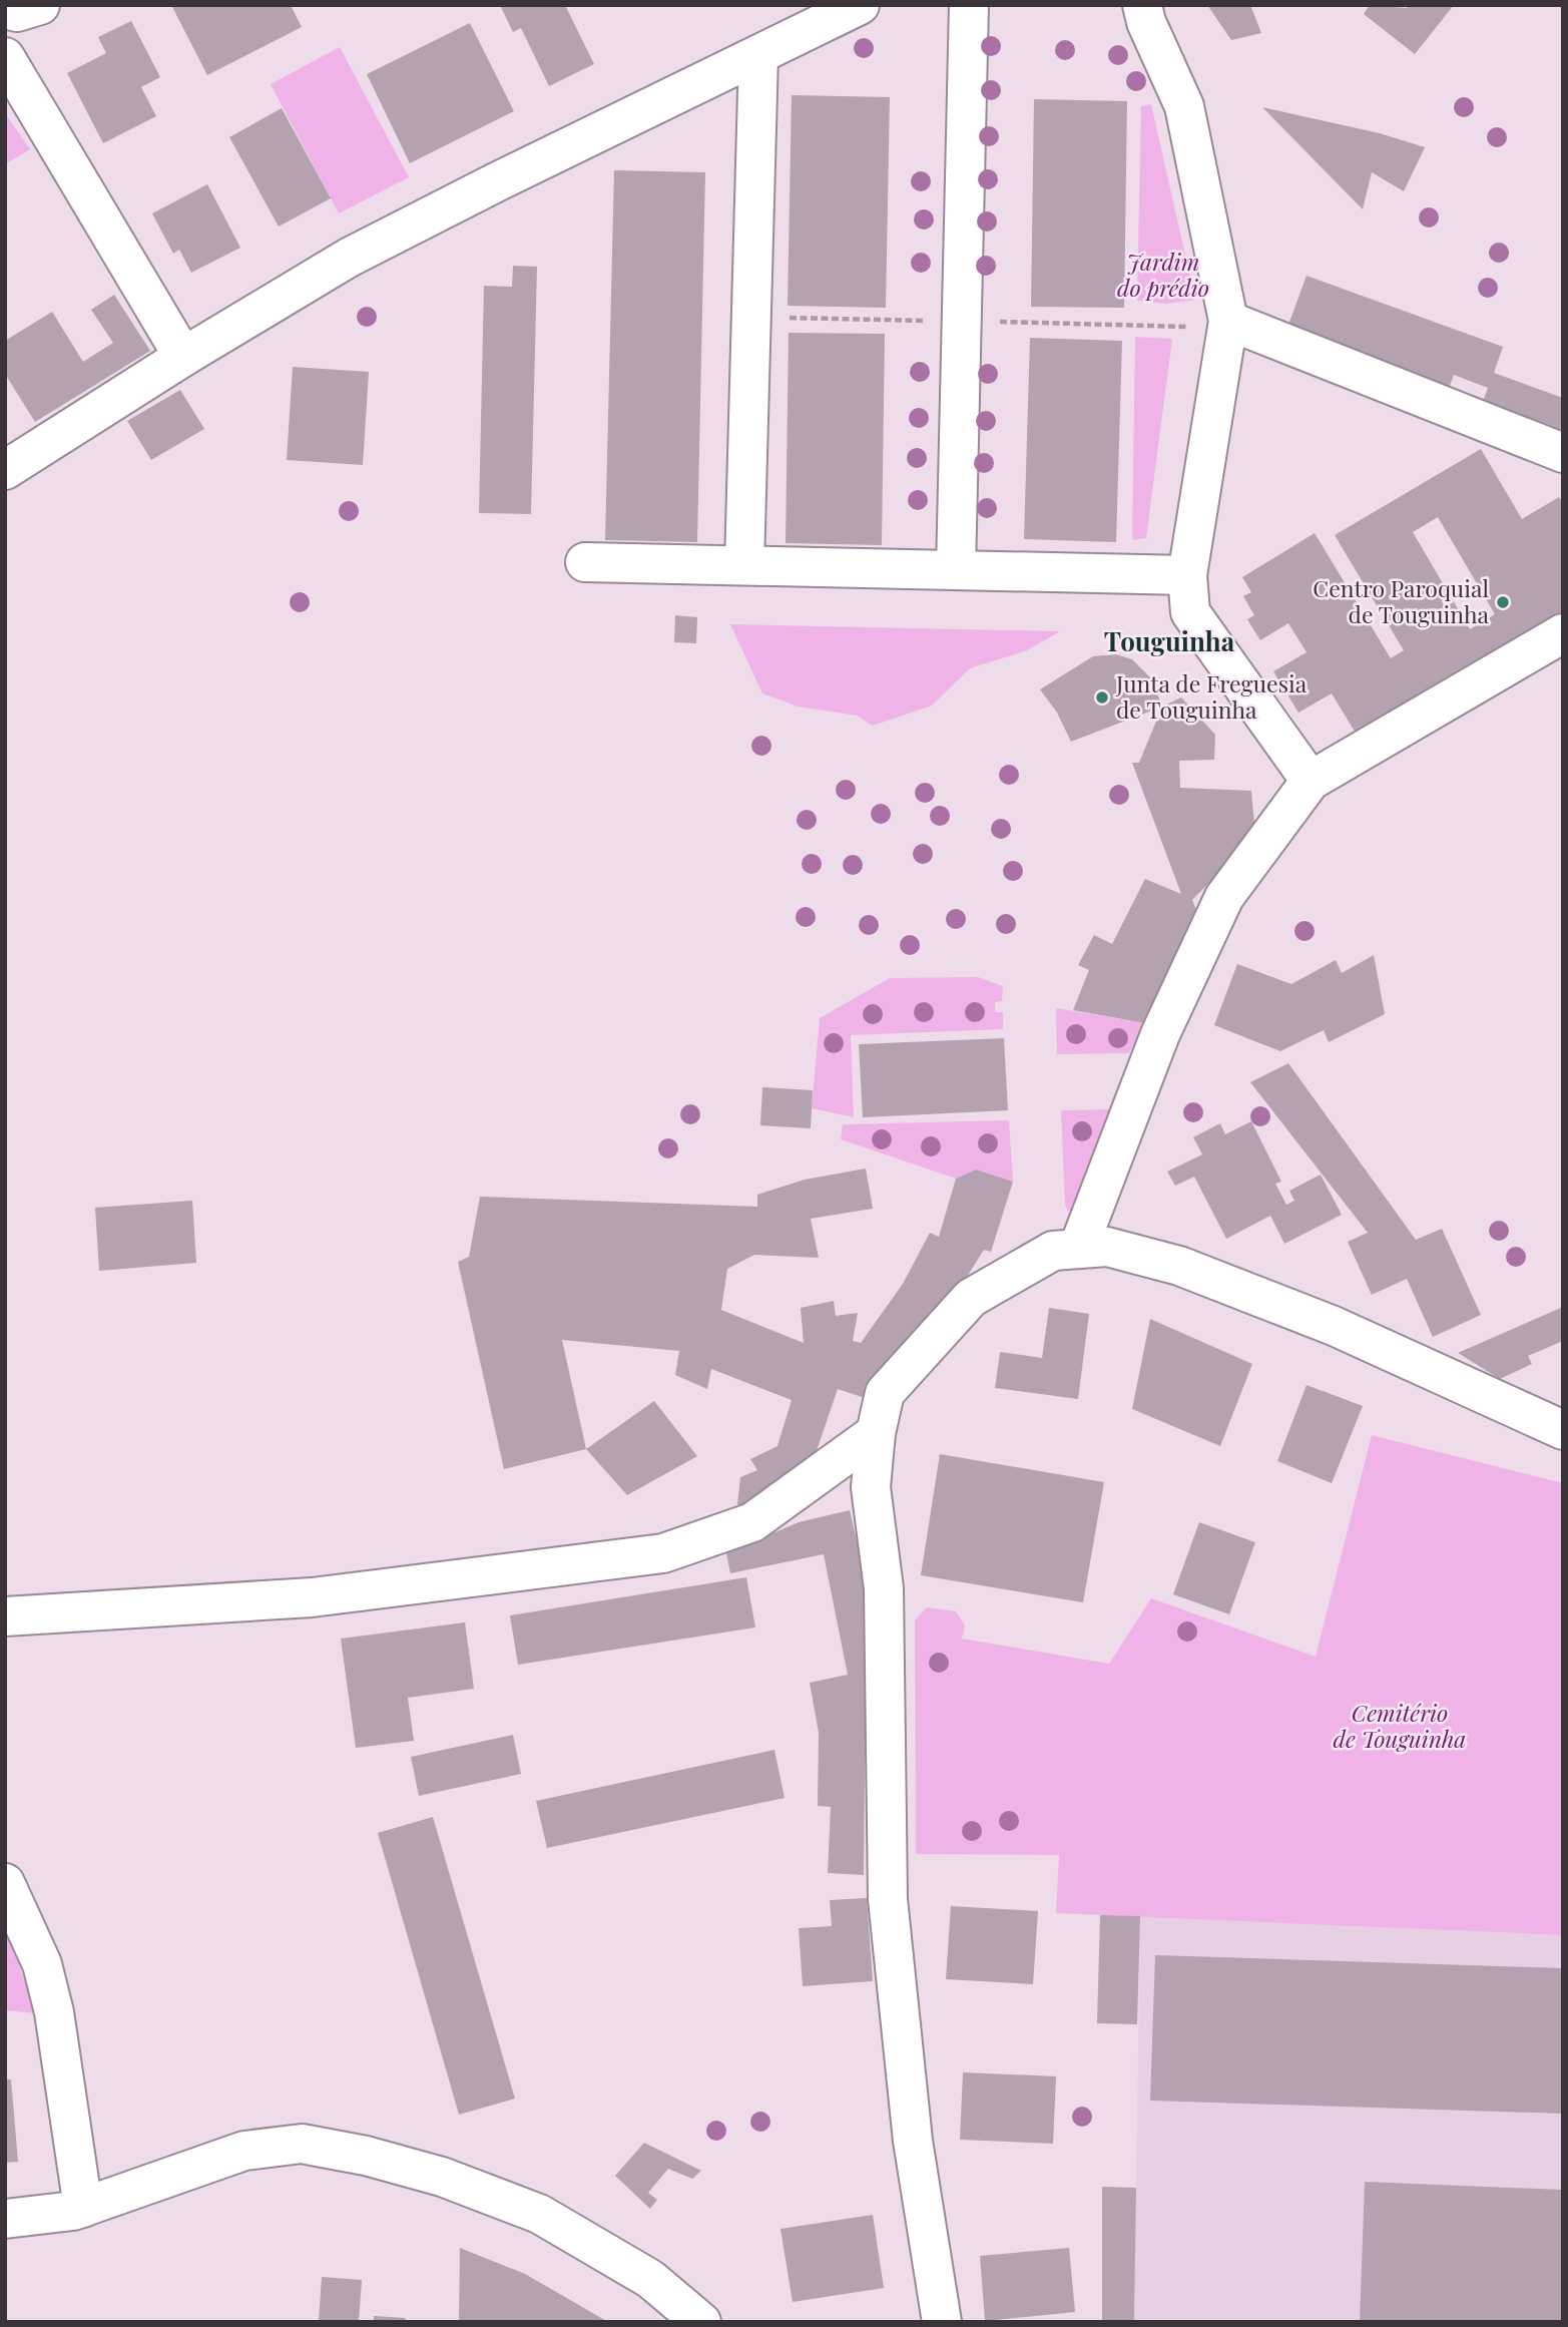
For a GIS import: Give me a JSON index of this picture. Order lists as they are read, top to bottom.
{
  "districts": ["Touguinha"],
  "parks": ["Jardim do prédio", "Cemitério de Touguinha"],
  "places": ["Centro Paroquial de Touguinha", "Junta de Freguesia de Touguinha"]
}
